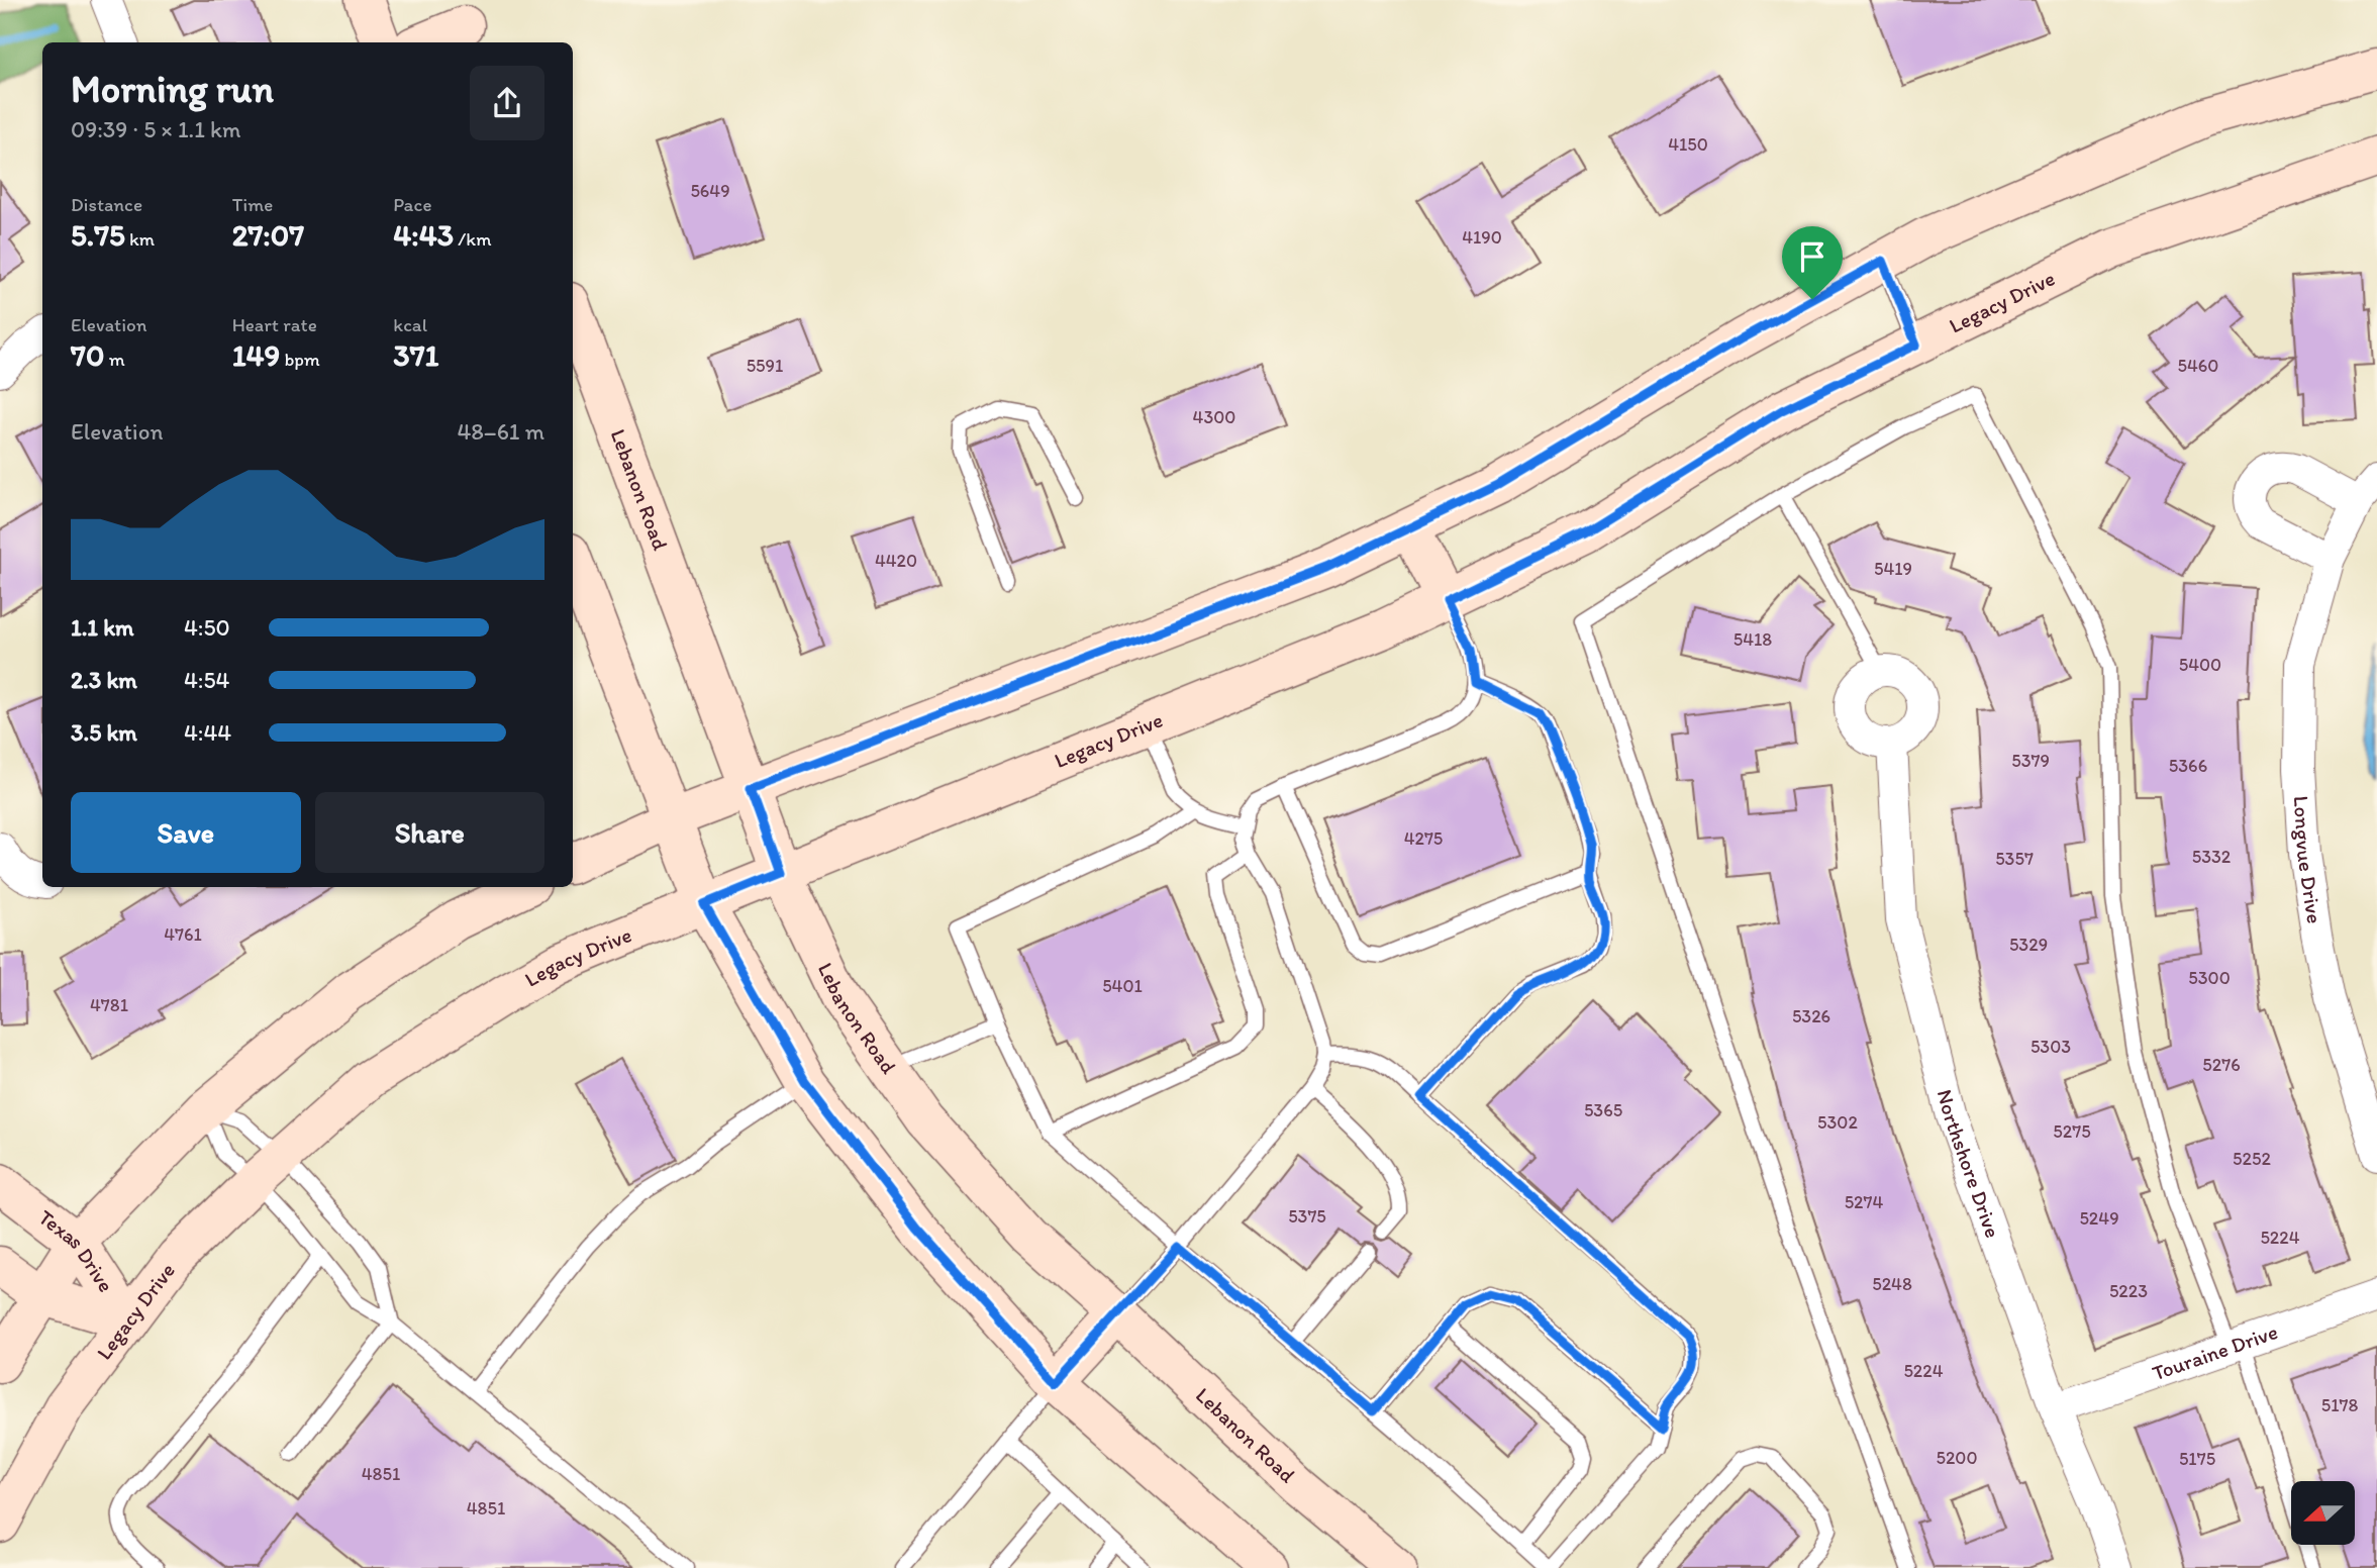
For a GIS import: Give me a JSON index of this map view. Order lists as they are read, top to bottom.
{
  "streets": {
    "main road": ["Legacy Drive", "Lebanon Road", "Texas Drive"],
    "street": ["Longvue Drive", "Northshore Drive", "Touraine Drive"]
  },
  "crossings": [
    ["Legacy Drive", "Lebanon Road"],
    ["Legacy Drive", "Texas Drive"],
    ["Northshore Drive", "Touraine Drive"]
  ],
  "house_numbers": [
    "4150",
    "5649",
    "4190",
    "5591",
    "5460",
    "4300",
    "4420",
    "5419",
    "5418",
    "5400",
    "5379",
    "5366",
    "4275",
    "5332",
    "5357",
    "4761",
    "5329",
    "5300",
    "5401",
    "4781",
    "5326",
    "5303",
    "5276",
    "5365",
    "5302",
    "5275",
    "5252",
    "5274",
    "5375",
    "5249",
    "5224",
    "5248",
    "5223",
    "5224",
    "5178",
    "5200",
    "5175",
    "4851",
    "4851"
  ],
  "north": "left",
  "page": {
    "heading": ["Morning run", "09:39 · 5 × 1.1 km"],
    "stats": [
      ["Distance", "5.75 km"],
      ["Time", "27:07"],
      ["Pace", "4:43 /km"],
      ["Elevation", "70 m"],
      ["Heart rate", "149 bpm"],
      ["kcal", "371"]
    ],
    "chart": ["Elevation", "48–61 m"],
    "list": [
      {
        "name": "1.1 km",
        "note": "4:50"
      },
      {
        "name": "2.3 km",
        "note": "4:54"
      },
      {
        "name": "3.5 km",
        "note": "4:44"
      }
    ],
    "buttons": ["Save", "Share"]
  }
}
